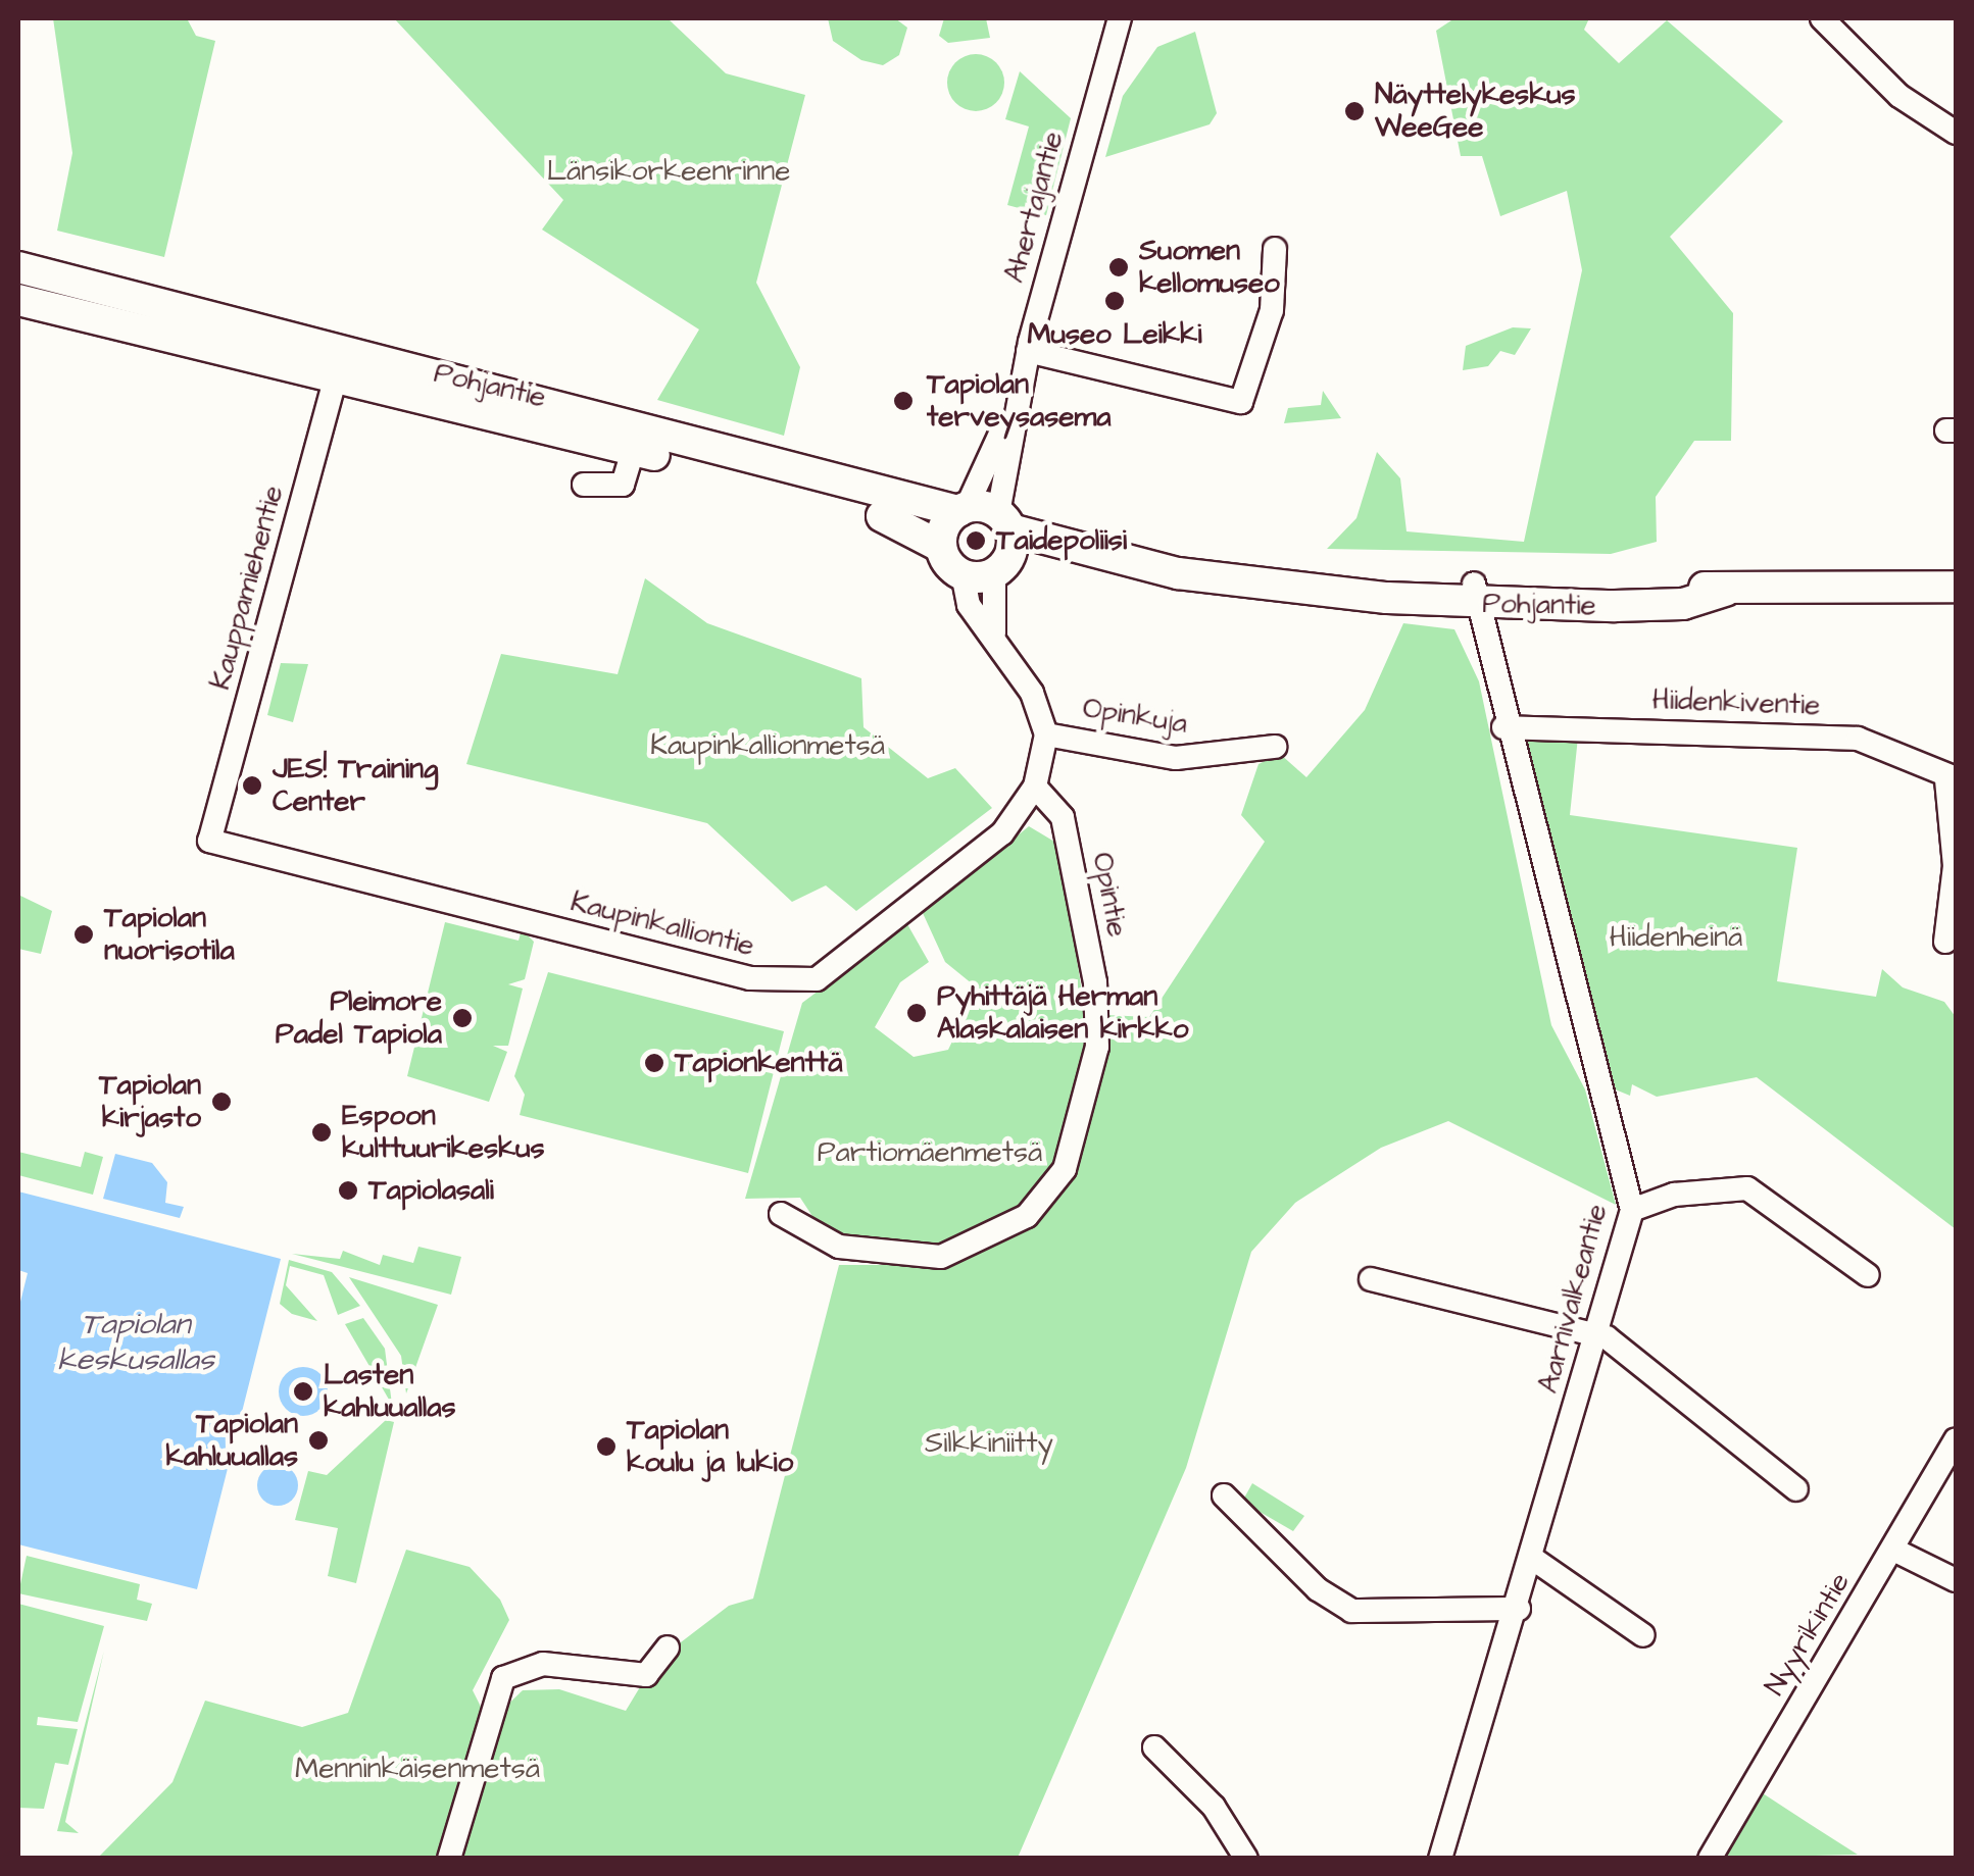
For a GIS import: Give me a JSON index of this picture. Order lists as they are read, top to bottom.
{
  "streets": {
    "main road": ["Pohjantie"],
    "street": [
      "Ahertajantie",
      "Kauppamiehentie",
      "Hiidenkiventie",
      "Opinkuja",
      "Opintie",
      "Kaupinkalliontie",
      "Aarnivalkeantie",
      "Nyyrikintie"
    ]
  },
  "crossings": [
    ["Ahertajantie", "Pohjantie"],
    ["Pohjantie", "Kauppamiehentie"],
    ["Pohjantie", "Aarnivalkeantie"],
    ["Kauppamiehentie", "Kaupinkalliontie"],
    ["Hiidenkiventie", "Aarnivalkeantie"],
    ["Opintie", "Kaupinkalliontie"]
  ],
  "water": ["Tapiolan keskusallas"],
  "parks": [
    "Länsikorkeenrinne",
    "Kaupinkallionmetsä",
    "Hiidenheinä",
    "Partiomäenmetsä",
    "Silkkiniitty",
    "Menninkäisenmetsä"
  ],
  "places": [
    "Näyttelykeskus WeeGee",
    "Suomen kellomuseo",
    "Museo Leikki",
    "Tapiolan terveysasema",
    "Taidepoliisi",
    "JES! Training Center",
    "Tapiolan nuorisotila",
    "Pyhittäjä Herman Alaskalaisen kirkko",
    "Pleimore Padel Tapiola",
    "Tapionkenttä",
    "Tapiolan kirjasto",
    "Espoon kulttuurikeskus",
    "Tapiolasali",
    "Lasten kahluuallas",
    "Tapiolan kahluuallas",
    "Tapiolan koulu ja lukio"
  ]
}
